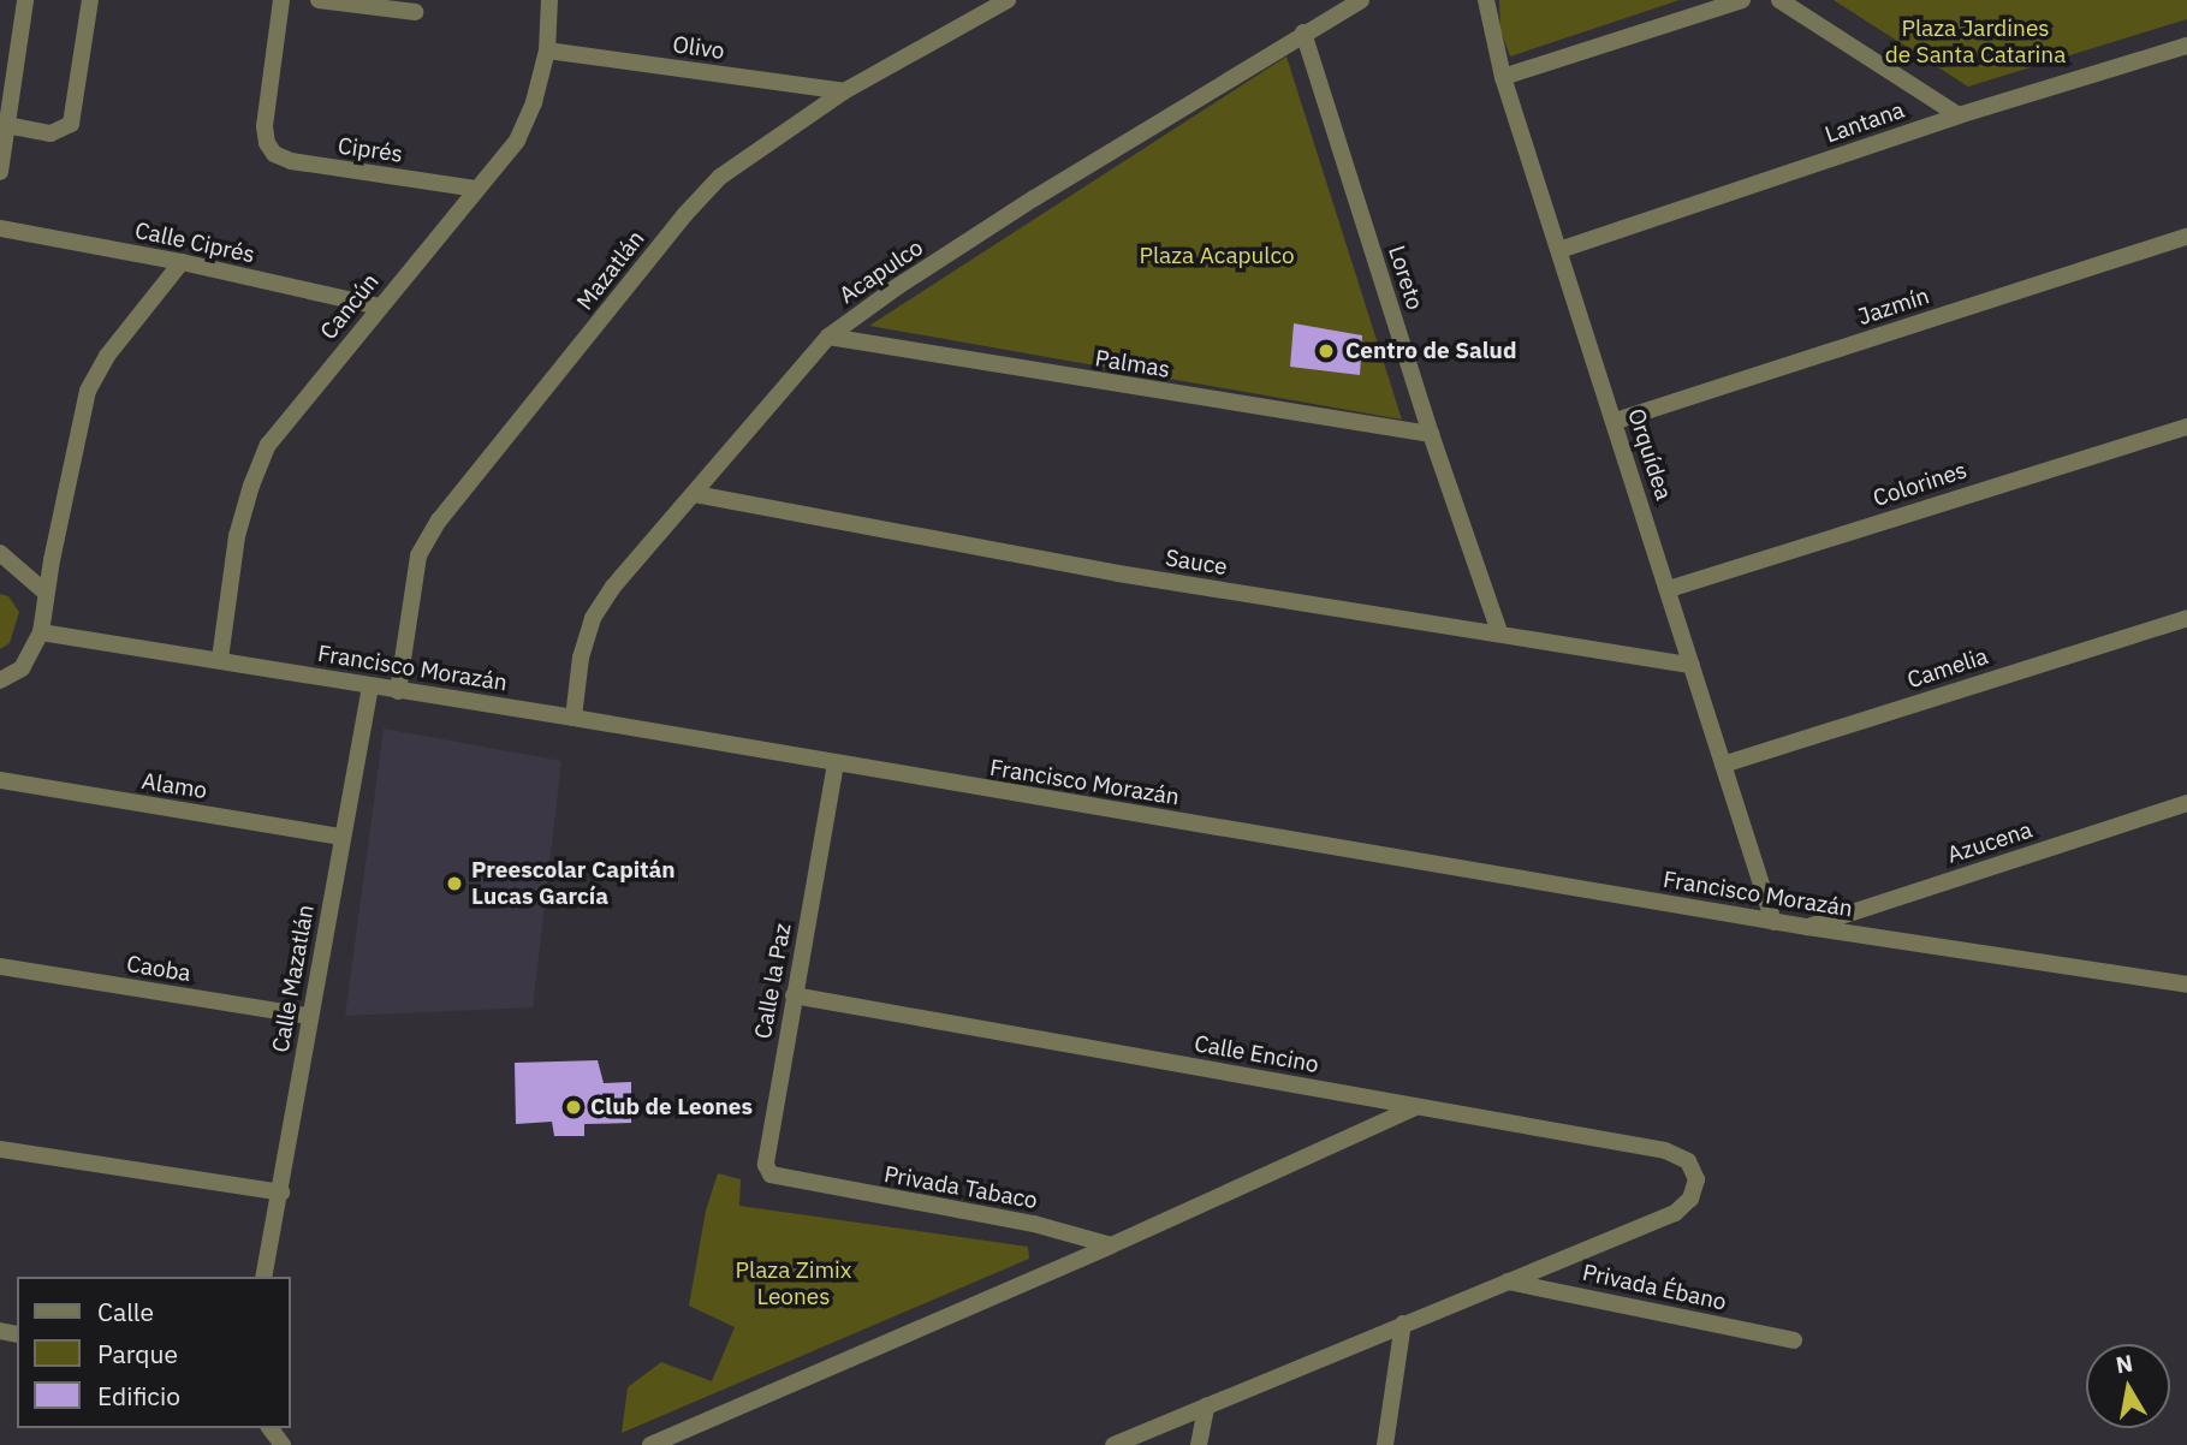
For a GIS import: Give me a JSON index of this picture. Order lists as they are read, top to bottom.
{
  "streets": {
    "street": [
      "Olivo",
      "Lantana",
      "Ciprés",
      "Calle Ciprés",
      "Mazatlán",
      "Acapulco",
      "Loreto",
      "Cancún",
      "Jazmín",
      "Palmas",
      "Orquídea",
      "Colorines",
      "Sauce",
      "Francisco Morazán",
      "Camelia",
      "Alamo",
      "Azucena",
      "Caoba",
      "Calle Mazatlán",
      "Calle la Paz",
      "Calle Encino",
      "Privada Tabaco",
      "Privada Ébano"
    ]
  },
  "crossings": [
    ["Olivo", "Mazatlán"],
    ["Olivo", "Cancún"],
    ["Lantana", "Orquídea"],
    ["Ciprés", "Cancún"],
    ["Calle Ciprés", "Cancún"],
    ["Mazatlán", "Francisco Morazán"],
    ["Acapulco", "Loreto"],
    ["Acapulco", "Palmas"],
    ["Acapulco", "Sauce"],
    ["Acapulco", "Francisco Morazán"],
    ["Loreto", "Palmas"],
    ["Loreto", "Sauce"],
    ["Cancún", "Francisco Morazán"],
    ["Jazmín", "Orquídea"],
    ["Orquídea", "Colorines"],
    ["Orquídea", "Sauce"],
    ["Orquídea", "Francisco Morazán"],
    ["Orquídea", "Camelia"],
    ["Francisco Morazán", "Azucena"],
    ["Francisco Morazán", "Calle Mazatlán"],
    ["Francisco Morazán", "Calle la Paz"],
    ["Alamo", "Calle Mazatlán"],
    ["Caoba", "Calle Mazatlán"],
    ["Calle la Paz", "Calle Encino"],
    ["Calle la Paz", "Privada Tabaco"],
    ["Calle Encino", "Privada Ébano"]
  ],
  "parks": ["Plaza Jardines de Santa Catarina", "Plaza Acapulco", "Plaza Zimix Leones"],
  "places": ["Centro de Salud", "Preescolar Capitán Lucas García", "Club de Leones"],
  "legend": ["Calle", "Parque", "Edificio"],
  "north": "top"
}
